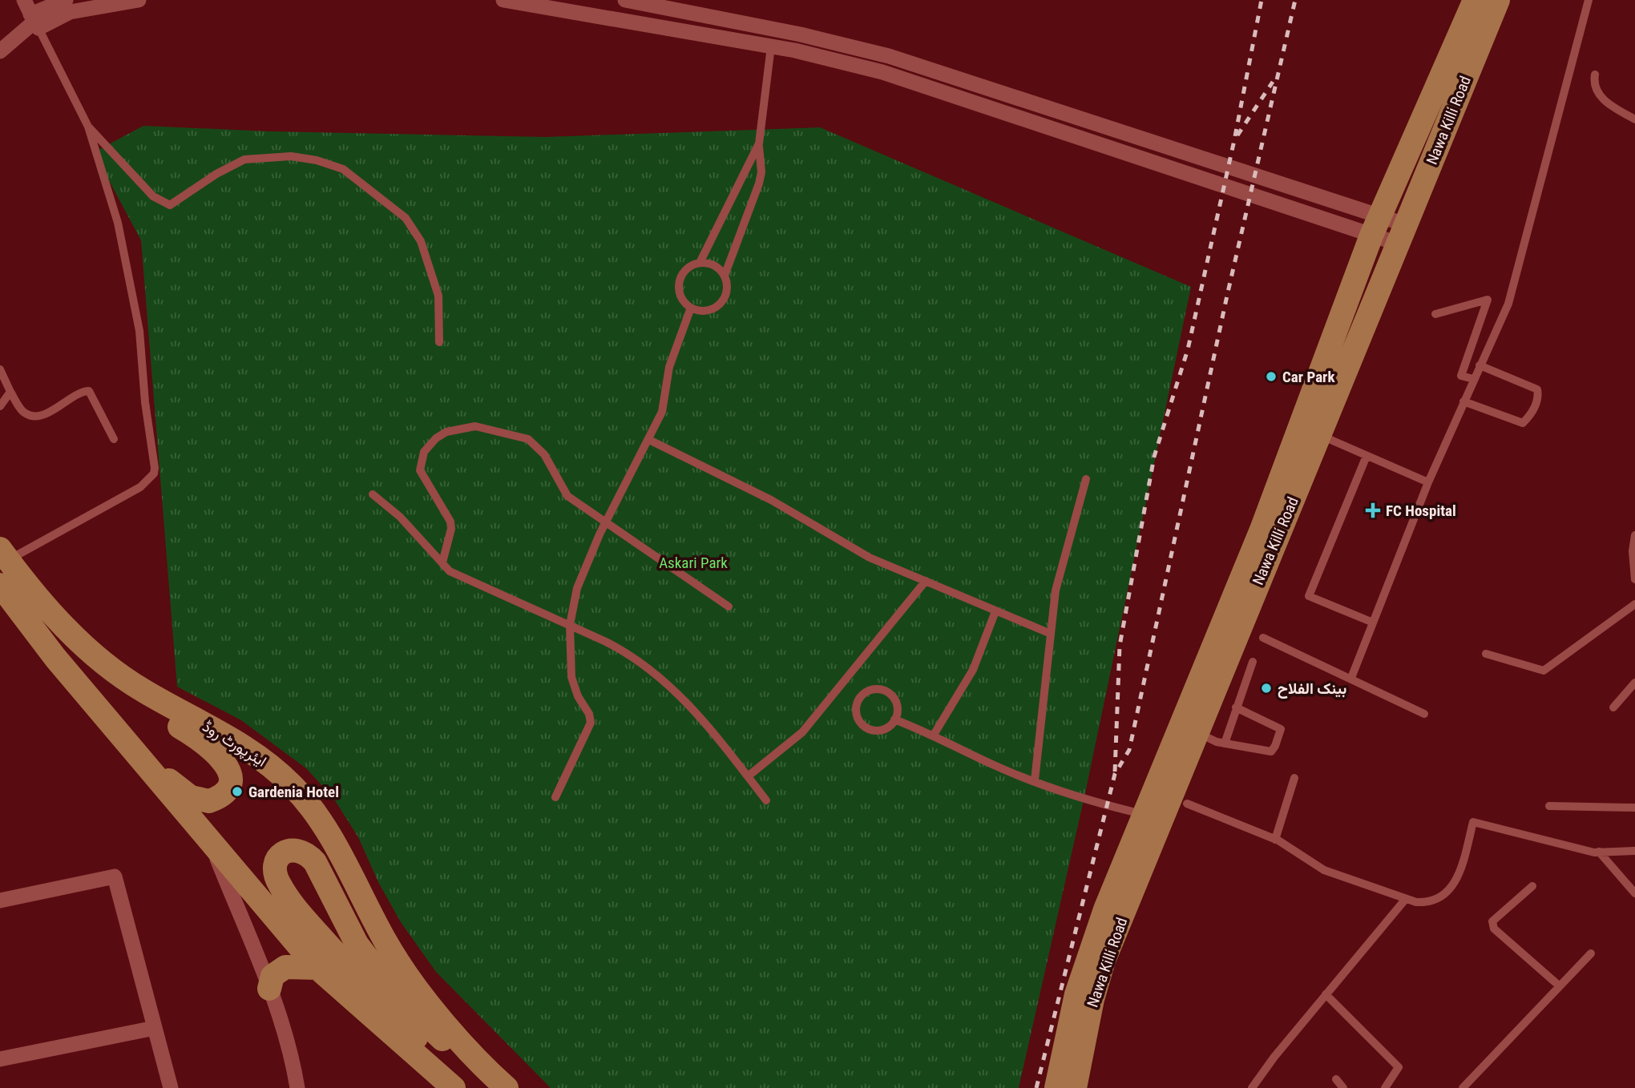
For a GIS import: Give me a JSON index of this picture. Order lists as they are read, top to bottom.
{
  "streets": {
    "main road": ["Nawa Killi Road", "ایئرپورٹ روڈ"]
  },
  "parks": ["Askari Park"],
  "places": {
    "other": ["Car Park", "بینک الفلاح", "Gardenia Hotel"],
    "health": ["FC Hospital"]
  }
}
